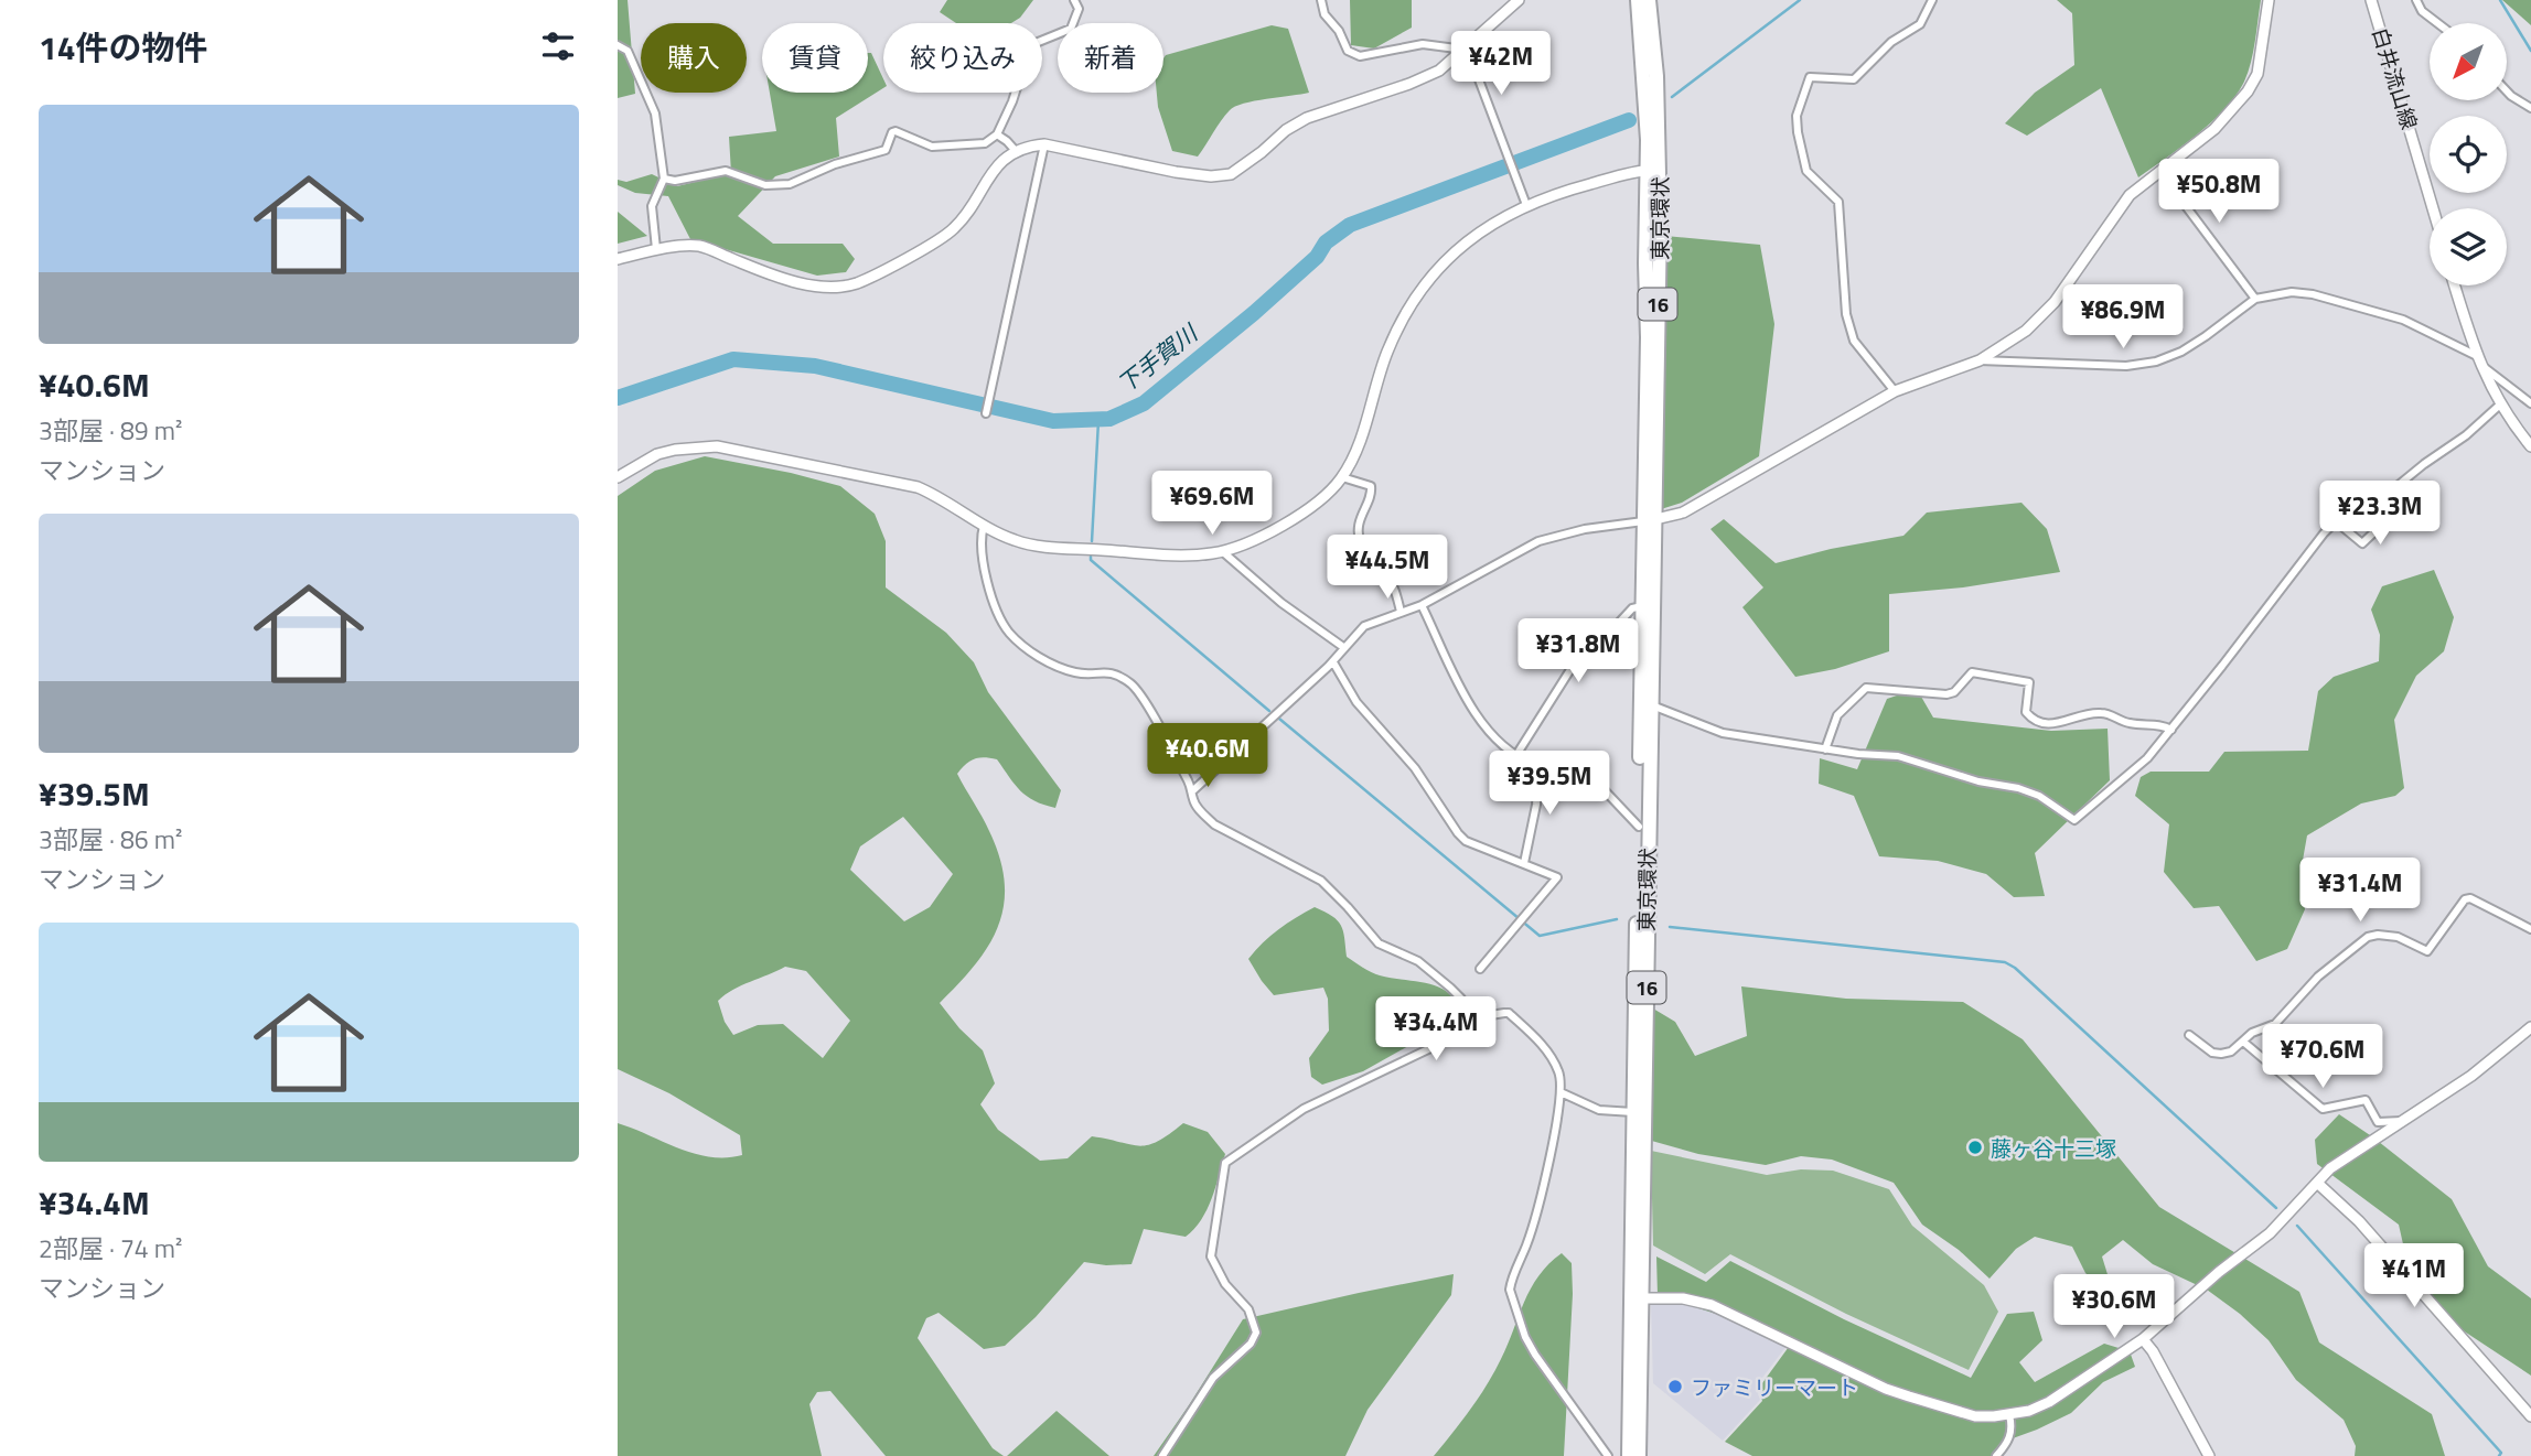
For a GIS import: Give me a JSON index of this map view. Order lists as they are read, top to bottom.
{
  "streets": {
    "highway": ["東京環状", "16"],
    "street": ["白井流山線"]
  },
  "water": ["下手賀川"],
  "places": ["藤ヶ谷十三塚", "ファミリーマート"],
  "north": "bottom left",
  "page": {
    "heading": "14件の物件",
    "chip": [
      "購入",
      "賃貸",
      "絞り込み",
      "新着"
    ],
    "price": [
      "¥42M",
      "¥50.8M",
      "¥86.9M",
      "¥69.6M",
      "¥23.3M",
      "¥44.5M",
      "¥31.8M",
      "¥40.6M",
      "¥39.5M",
      "¥31.4M",
      "¥34.4M",
      "¥70.6M",
      "¥41M",
      "¥30.6M"
    ],
    "list": [
      {
        "name": "¥40.6M",
        "note": "3部屋 · 89 m² · マンション"
      },
      {
        "name": "¥39.5M",
        "note": "3部屋 · 86 m² · マンション"
      },
      {
        "name": "¥34.4M",
        "note": "2部屋 · 74 m² · マンション"
      }
    ]
  }
}
